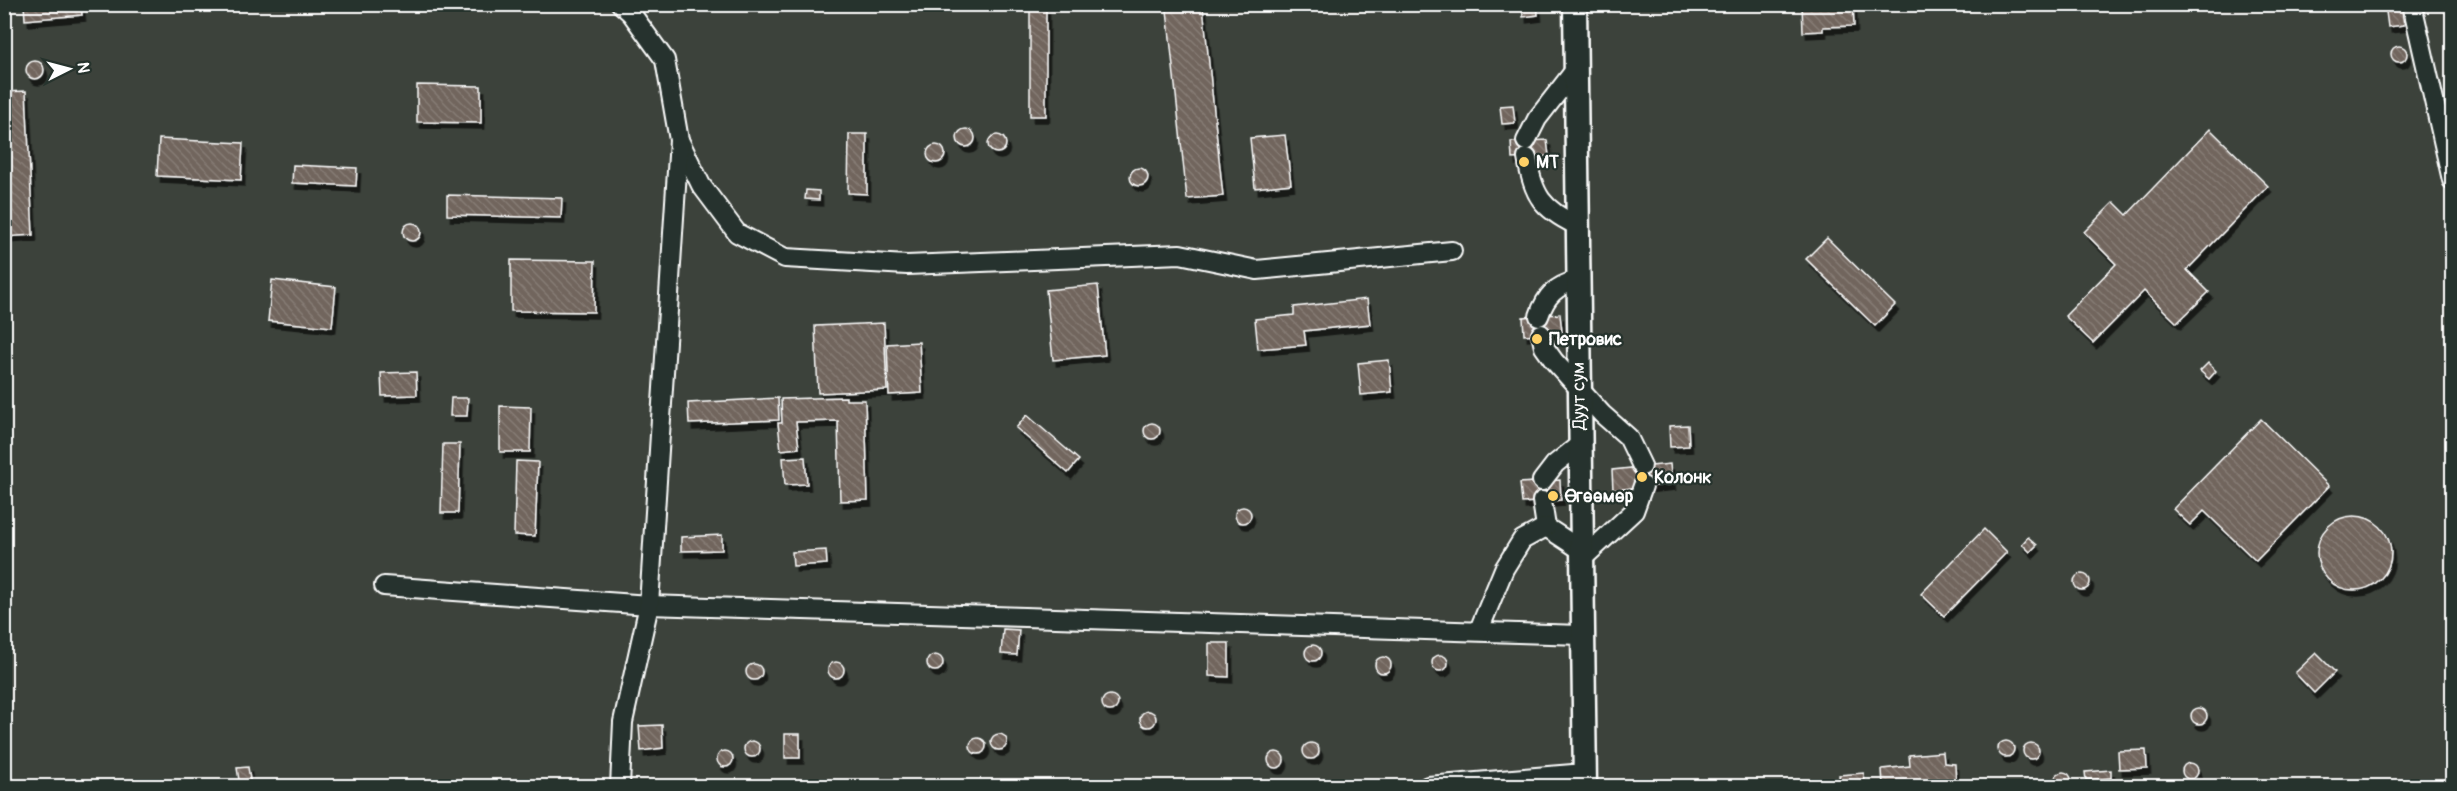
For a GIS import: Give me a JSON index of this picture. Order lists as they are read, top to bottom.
{
  "streets": {
    "main road": ["Дуут сум"]
  },
  "places": [
    "MT",
    "Петровиc",
    "Колонк",
    "Өгөөмөр"
  ],
  "north": "right"
}
